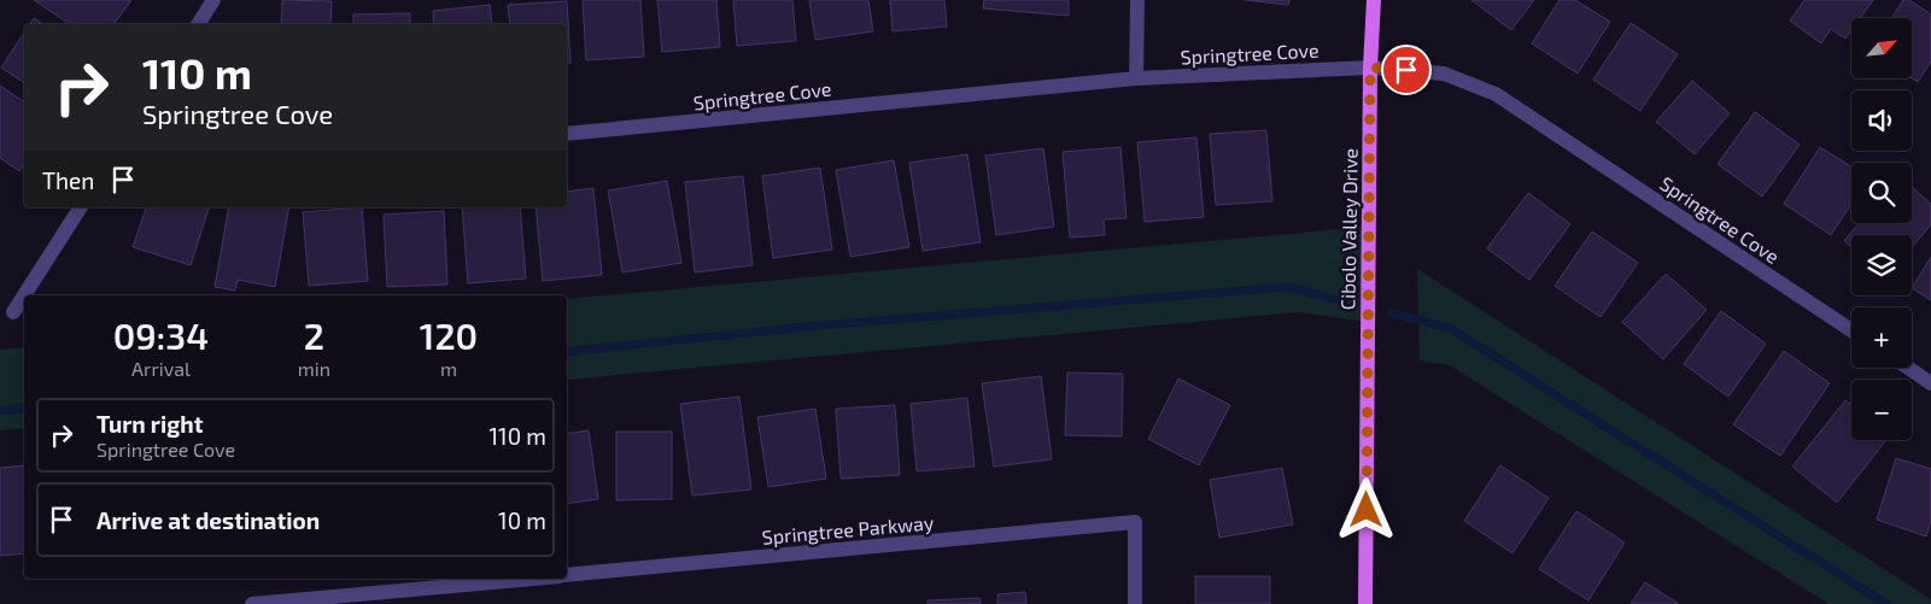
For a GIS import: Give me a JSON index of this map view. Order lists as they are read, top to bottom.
{
  "streets": {
    "main road": ["Cibolo Valley Drive"],
    "street": ["Springtree Cove", "Springtree Parkway"]
  },
  "crossings": [
    ["Springtree Cove", "Cibolo Valley Drive"]
  ],
  "north": "top right",
  "page": {
    "map_buttons": ["+", "−"],
    "turn": ["110 m", "Springtree Cove"],
    "then": "Then",
    "eta": [
      "09:34",
      "Arrival",
      "2",
      "min",
      "120",
      "m"
    ],
    "list": [
      {
        "name": "Turn right",
        "note": "Springtree Cove",
        "value": "110 m"
      },
      {
        "name": "Arrive at destination",
        "value": "10 m"
      }
    ]
  }
}
